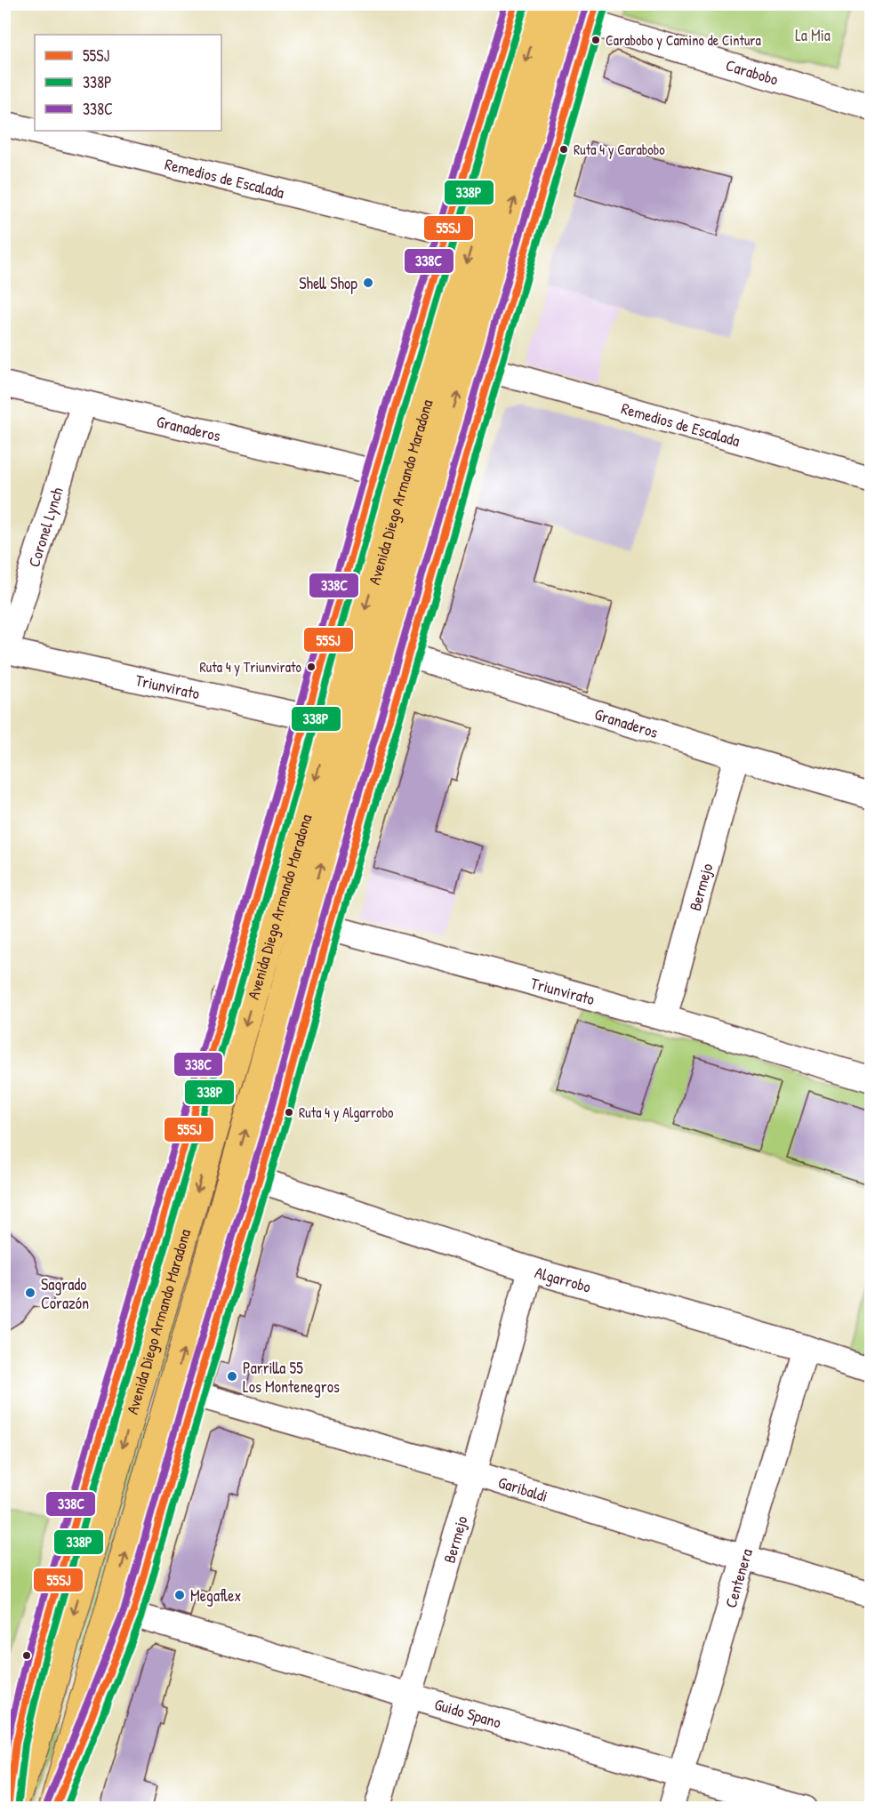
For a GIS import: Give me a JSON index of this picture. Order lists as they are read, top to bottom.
{
  "streets": {
    "main road": ["Avenida Diego Armando Maradona"],
    "street": [
      "Carabobo",
      "Remedios de Escalada",
      "Granaderos",
      "Coronel Lynch",
      "Triunvirato",
      "Bermejo",
      "Algarrobo",
      "Garibaldi",
      "Centenera",
      "Guido Spano"
    ]
  },
  "crossings": [
    ["Carabobo", "Avenida Diego Armando Maradona"],
    ["Remedios de Escalada", "Avenida Diego Armando Maradona"],
    ["Granaderos", "Avenida Diego Armando Maradona"],
    ["Granaderos", "Coronel Lynch"],
    ["Granaderos", "Bermejo"],
    ["Avenida Diego Armando Maradona", "Triunvirato"],
    ["Avenida Diego Armando Maradona", "Algarrobo"],
    ["Avenida Diego Armando Maradona", "Garibaldi"],
    ["Avenida Diego Armando Maradona", "Guido Spano"],
    ["Coronel Lynch", "Triunvirato"],
    ["Triunvirato", "Bermejo"],
    ["Bermejo", "Algarrobo"],
    ["Bermejo", "Garibaldi"],
    ["Bermejo", "Guido Spano"],
    ["Algarrobo", "Centenera"],
    ["Garibaldi", "Centenera"],
    ["Centenera", "Guido Spano"]
  ],
  "parks": ["La Mia"],
  "places": [
    "Carabobo y Camino de Cintura",
    "Ruta 4 y Carabobo",
    "Shell Shop",
    "Ruta 4 y Triunvirato",
    "Ruta 4 y Algarrobo",
    "Sagrado Corazón",
    "Parrilla 55 Los Montenegros",
    "Megaflex"
  ],
  "lines": ["transit line 55SJ", "transit line 338C", "transit line 338P"],
  "legend": ["55SJ", "338P", "338C"]
}
